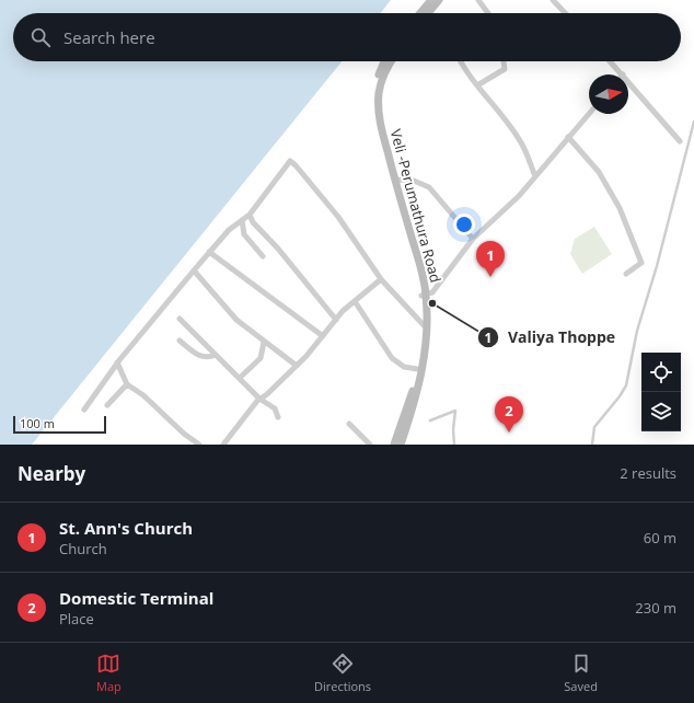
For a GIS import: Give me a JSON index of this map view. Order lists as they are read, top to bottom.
{
  "streets": {
    "main road": ["Veli -Perumathura Road"]
  },
  "places": ["Valiya Thoppe"],
  "scale_bar": "100 m",
  "north": "right",
  "page": {
    "search": "Search here",
    "pins": ["1", "2"],
    "scale": "100 m",
    "heading": ["Nearby", "2 results"],
    "list": [
      {
        "mark": "1",
        "name": "St. Ann's Church",
        "note": "Church",
        "value": "60 m"
      },
      {
        "mark": "2",
        "name": "Domestic Terminal",
        "note": "Place",
        "value": "230 m"
      }
    ],
    "nav": ["Map", "Directions", "Saved"]
  }
}
